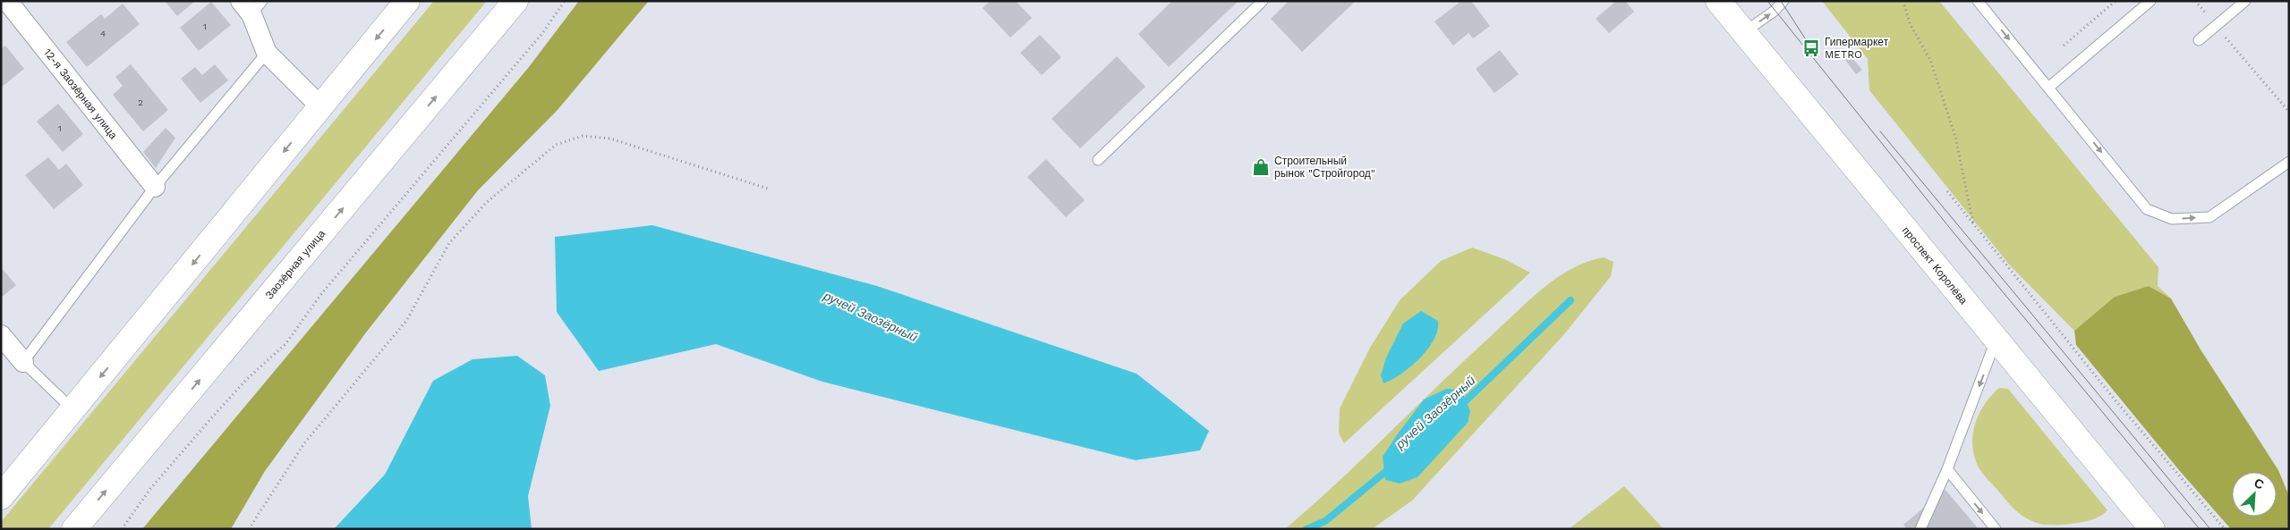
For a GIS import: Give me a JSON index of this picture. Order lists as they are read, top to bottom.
{
  "streets": {
    "main road": ["Заозёрная улица", "проспект Королёва"],
    "street": ["12-я Заозёрная улица"]
  },
  "water": ["ручей Заозёрный"],
  "places": {
    "bus stop": ["Гипермаркет METRO"],
    "shop": ["Строительный рынок \"Стройгород\""]
  },
  "house_numbers": [
    "1",
    "4",
    "2",
    "1"
  ],
  "north": "top right"
}
